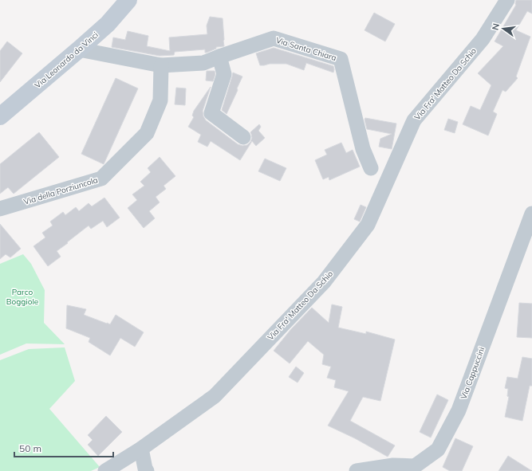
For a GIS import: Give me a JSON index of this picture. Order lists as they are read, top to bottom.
{
  "streets": {
    "street": [
      "Via Santa Chiara",
      "Via Leonardo da Vinci",
      "Via Fra' Matteo Da Schio",
      "Via della Porziuncola",
      "Via Cappuccini"
    ]
  },
  "crossings": [
    ["Via Santa Chiara", "Via Leonardo da Vinci"],
    ["Via Santa Chiara", "Via della Porziuncola"]
  ],
  "parks": ["Parco Boggiole"],
  "scale_bar": "50 m",
  "north": "left"
}
